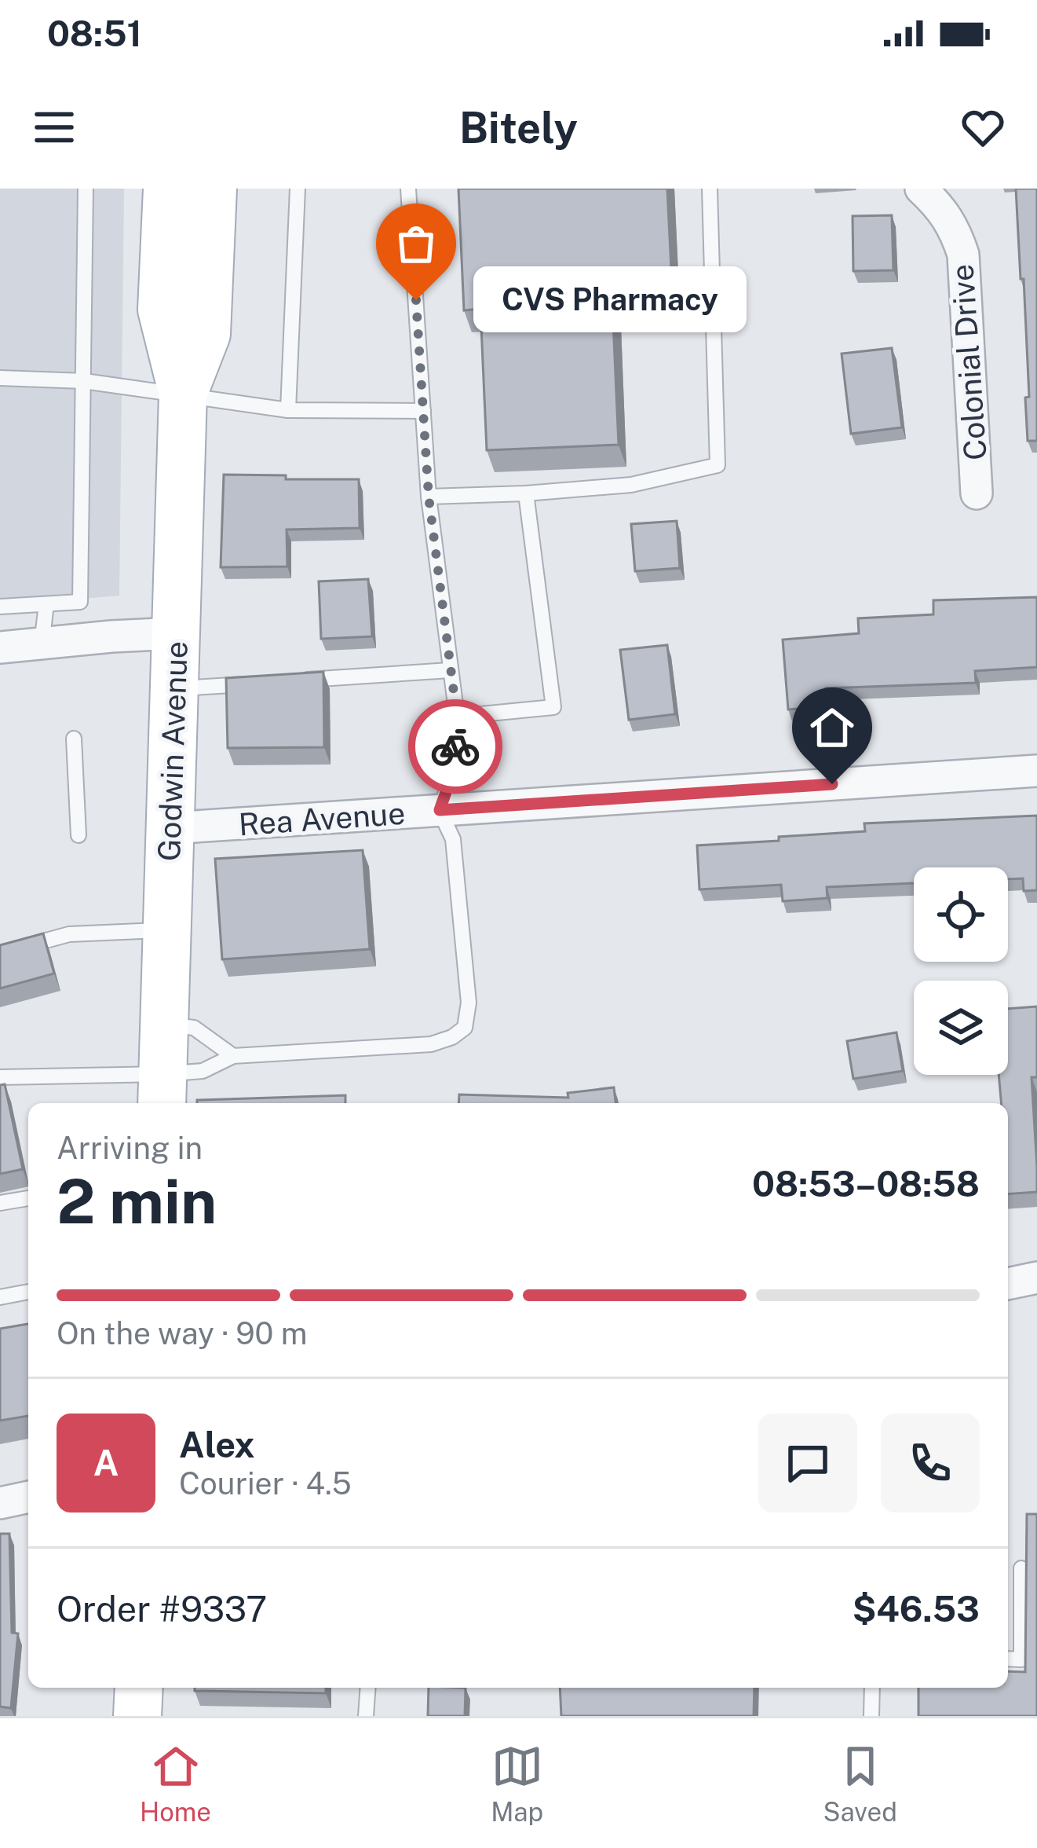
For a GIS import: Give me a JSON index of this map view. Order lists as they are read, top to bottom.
{
  "streets": {
    "main road": ["Godwin Avenue"],
    "street": ["Colonial Drive", "Rea Avenue"]
  },
  "crossings": [
    ["Godwin Avenue", "Rea Avenue"]
  ],
  "places": ["CVS Pharmacy"],
  "page": {
    "status": "08:51",
    "header": "Bitely",
    "bubble": "CVS Pharmacy",
    "heading": ["2 min", "Arriving in", "08:53–08:58"],
    "panel": [
      "Alex",
      "Courier · 4.5",
      "Order #9337",
      "$46.53"
    ],
    "bar": "On the way · 90 m",
    "round": "A",
    "tabs": ["Home", "Map", "Saved"]
  }
}
